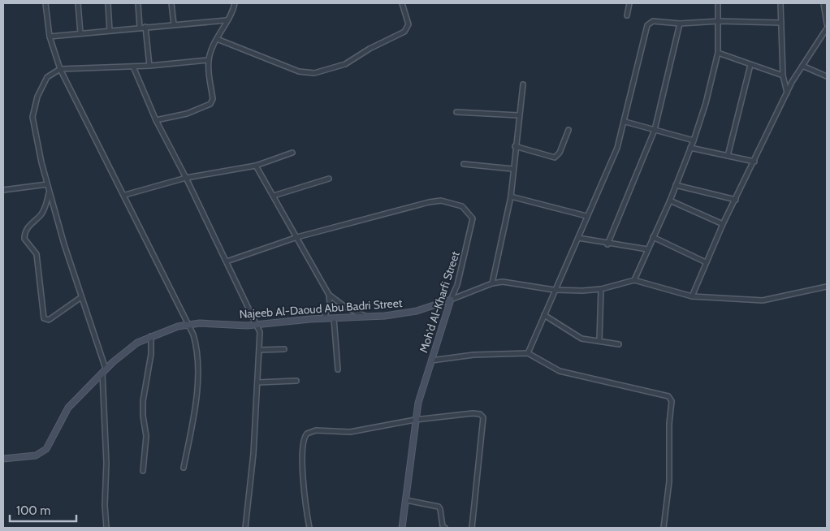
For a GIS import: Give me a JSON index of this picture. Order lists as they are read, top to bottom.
{
  "streets": {
    "street": ["Moh'd Al-Kharfi Street", "Najeeb Al-Daoud Abu Badri Street"]
  },
  "crossings": [
    ["Moh'd Al-Kharfi Street", "Najeeb Al-Daoud Abu Badri Street"]
  ],
  "scale_bar": "100 m"
}
